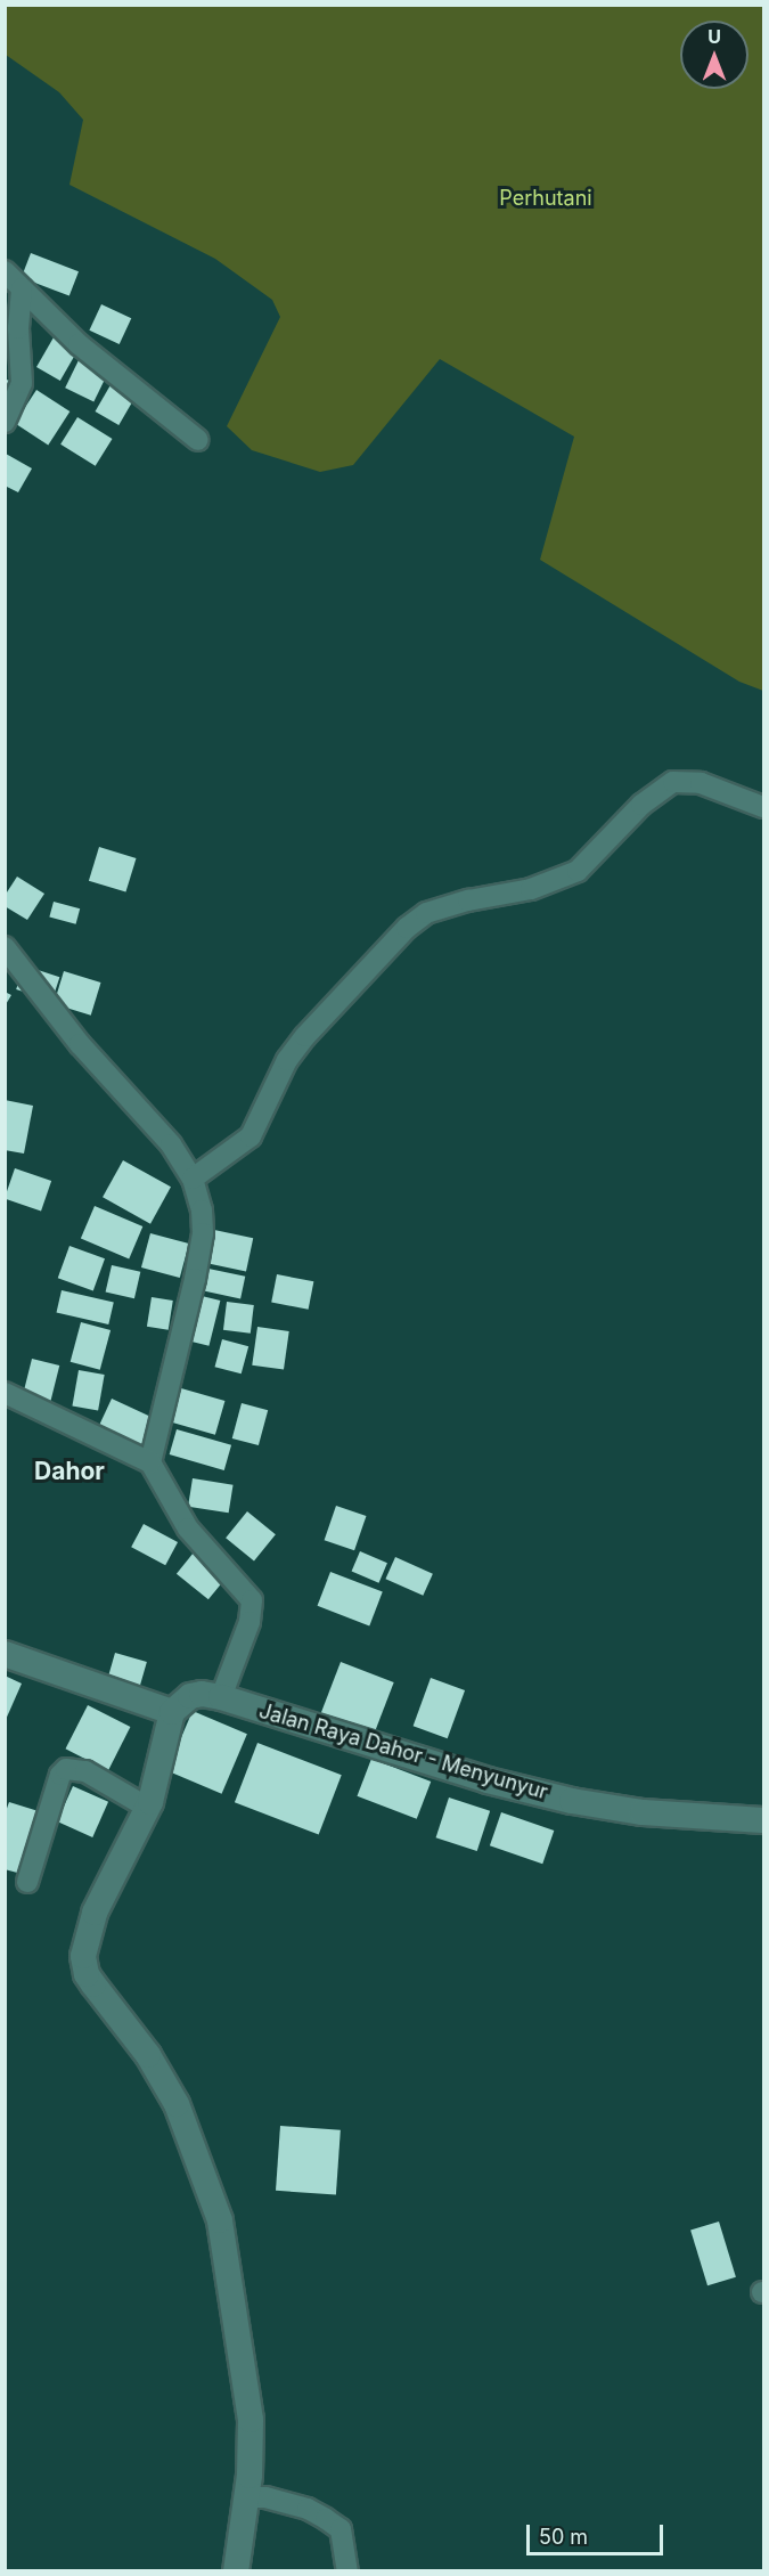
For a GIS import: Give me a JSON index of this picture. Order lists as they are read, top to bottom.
{
  "streets": {
    "street": ["Jalan Raya Dahor - Menyunyur"]
  },
  "districts": ["Dahor"],
  "parks": ["Perhutani"],
  "scale_bar": "50 m",
  "north": "top"
}
